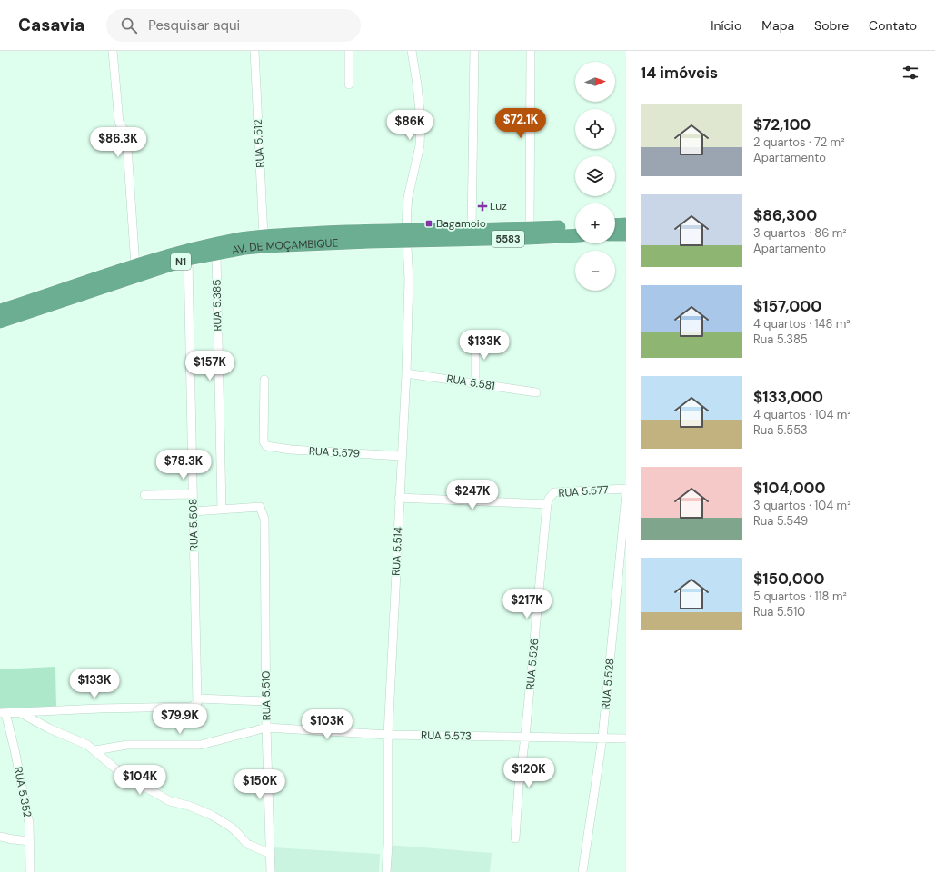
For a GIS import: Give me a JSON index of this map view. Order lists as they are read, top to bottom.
{
  "streets": {
    "highway": ["5583", "AV. DE MOÇAMBIQUE", "N1"],
    "street": [
      "RUA 5.512",
      "RUA 5.385",
      "RUA 5.581",
      "RUA 5.579",
      "RUA 5.577",
      "RUA 5.508",
      "RUA 5.514",
      "RUA 5.526",
      "RUA 5.528",
      "RUA 5.510",
      "RUA 5.573",
      "RUA 5.352"
    ]
  },
  "crossings": [
    ["RUA 5.512", "AV. DE MOÇAMBIQUE"],
    ["AV. DE MOÇAMBIQUE", "RUA 5.385"],
    ["AV. DE MOÇAMBIQUE", "RUA 5.508"],
    ["AV. DE MOÇAMBIQUE", "RUA 5.514"],
    ["RUA 5.385", "RUA 5.510"],
    ["RUA 5.581", "RUA 5.514"],
    ["RUA 5.579", "RUA 5.514"],
    ["RUA 5.577", "RUA 5.526"],
    ["RUA 5.514", "RUA 5.573"],
    ["RUA 5.526", "RUA 5.573"],
    ["RUA 5.528", "RUA 5.573"],
    ["RUA 5.510", "RUA 5.573"]
  ],
  "places": {
    "health": ["Luz"],
    "transit": ["Bagamoio"]
  },
  "north": "right",
  "page": {
    "header": "Casavia",
    "search": "Pesquisar aqui",
    "nav": [
      "Início",
      "Mapa",
      "Sobre",
      "Contato"
    ],
    "heading": "14 imóveis",
    "map_buttons": ["+", "−"],
    "list": [
      {
        "name": "$72,100",
        "note": "2 quartos · 72 m² · Apartamento"
      },
      {
        "name": "$86,300",
        "note": "3 quartos · 86 m² · Apartamento"
      },
      {
        "name": "$157,000",
        "note": "4 quartos · 148 m² · Rua 5.385"
      },
      {
        "name": "$133,000",
        "note": "4 quartos · 104 m² · Rua 5.553"
      },
      {
        "name": "$104,000",
        "note": "3 quartos · 104 m² · Rua 5.549"
      },
      {
        "name": "$150,000",
        "note": "5 quartos · 118 m² · Rua 5.510"
      }
    ],
    "price": [
      "$72.1K",
      "$86K",
      "$86.3K",
      "$133K",
      "$157K",
      "$78.3K",
      "$247K",
      "$217K",
      "$133K",
      "$79.9K",
      "$103K",
      "$120K",
      "$104K",
      "$150K"
    ]
  }
}
